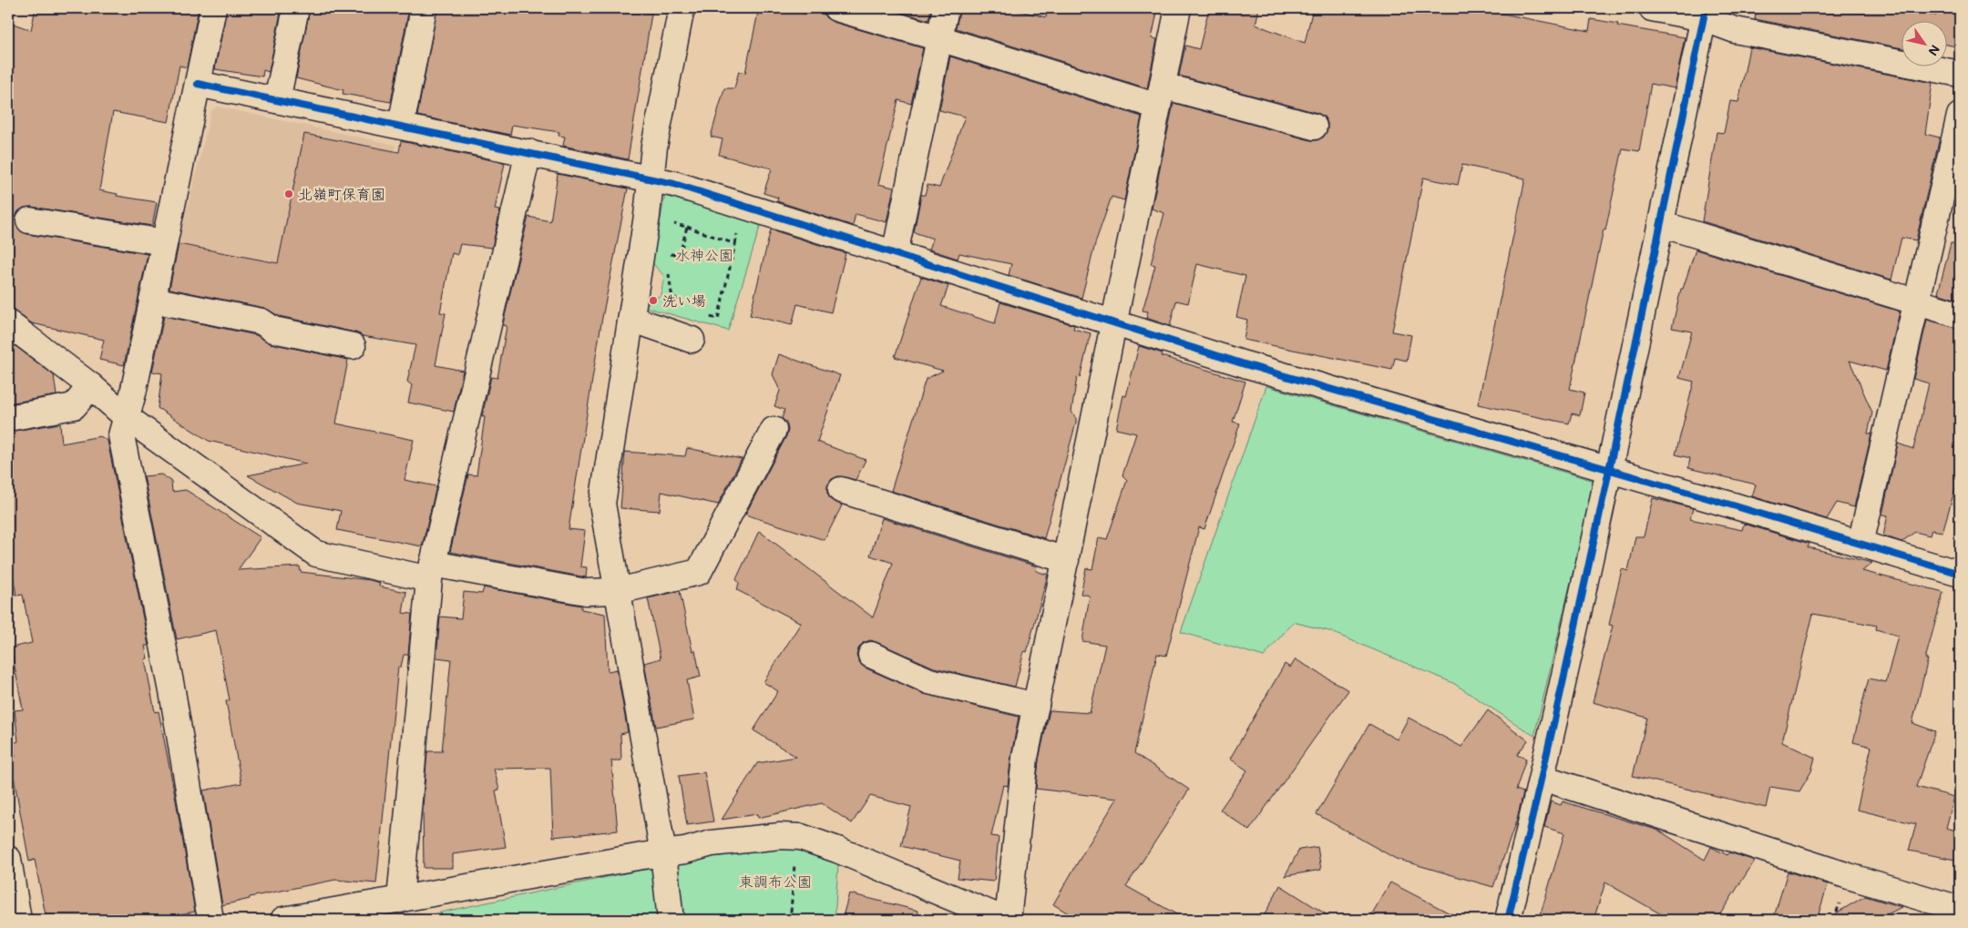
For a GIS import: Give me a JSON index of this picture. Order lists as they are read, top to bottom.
{
  "parks": ["水神公園", "東調布公園"],
  "places": ["北嶺町保育園", "洗い場"],
  "north": "bottom right"
}
